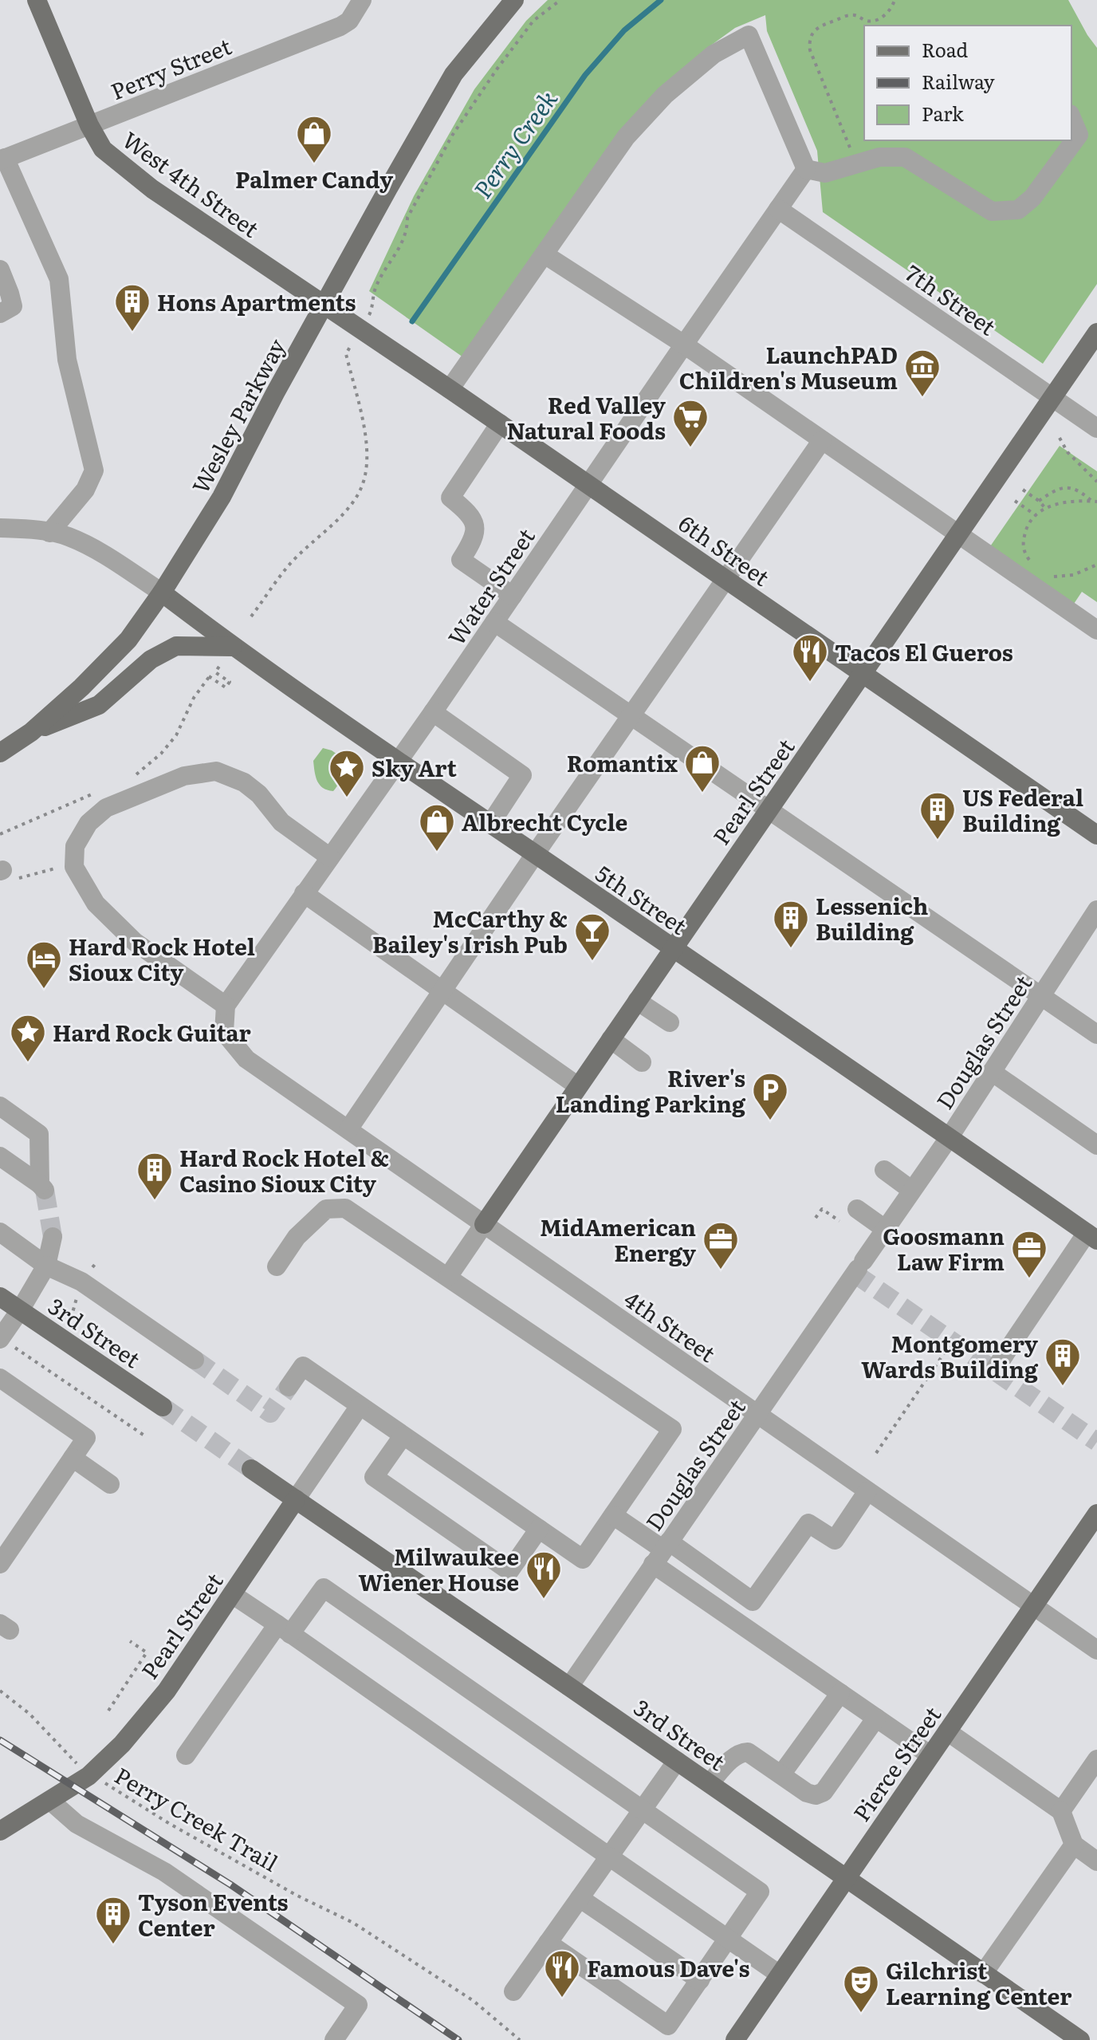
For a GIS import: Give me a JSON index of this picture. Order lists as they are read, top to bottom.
{
  "streets": {
    "main road": [
      "West 4th Street",
      "Wesley Parkway",
      "6th Street",
      "Pearl Street",
      "5th Street",
      "3rd Street",
      "Pierce Street"
    ],
    "street": [
      "Perry Street",
      "7th Street",
      "Water Street",
      "Douglas Street",
      "4th Street"
    ],
    "path": ["Perry Creek Trail"]
  },
  "crossings": [
    ["Perry Street", "West 4th Street"],
    ["West 4th Street", "Wesley Parkway"],
    ["West 4th Street", "6th Street"],
    ["7th Street", "Water Street"],
    ["7th Street", "Pearl Street"],
    ["Wesley Parkway", "6th Street"],
    ["Wesley Parkway", "5th Street"],
    ["6th Street", "Water Street"],
    ["6th Street", "Pearl Street"],
    ["Water Street", "5th Street"],
    ["Water Street", "4th Street"],
    ["Pearl Street", "5th Street"],
    ["Pearl Street", "4th Street"],
    ["Pearl Street", "3rd Street"],
    ["Pearl Street", "Perry Creek Trail"],
    ["5th Street", "Douglas Street"],
    ["Douglas Street", "4th Street"],
    ["Douglas Street", "3rd Street"],
    ["4th Street", "Pierce Street"],
    ["3rd Street", "Pierce Street"]
  ],
  "water": ["Perry Creek"],
  "places": {
    "shop": ["Palmer Candy", "Romantix", "Albrecht Cycle"],
    "building": [
      "Hons Apartments",
      "US Federal Building",
      "Lessenich Building",
      "Hard Rock Hotel & Casino Sioux City",
      "Montgomery Wards Building",
      "Tyson Events Center"
    ],
    "museum": ["LaunchPAD Children's Museum"],
    "supermarket": ["Red Valley Natural Foods"],
    "restaurant": ["Tacos El Gueros", "Milwaukee Wiener House", "Famous Dave's"],
    "place": ["Sky Art", "Hard Rock Guitar"],
    "bar": ["McCarthy & Bailey's Irish Pub"],
    "hotel": ["Hard Rock Hotel Sioux City"],
    "parking": ["River's Landing Parking"],
    "office": ["MidAmerican Energy", "Goosmann Law Firm"],
    "theatre": ["Gilchrist Learning Center"]
  },
  "legend": ["Road", "Railway", "Park"]
}
